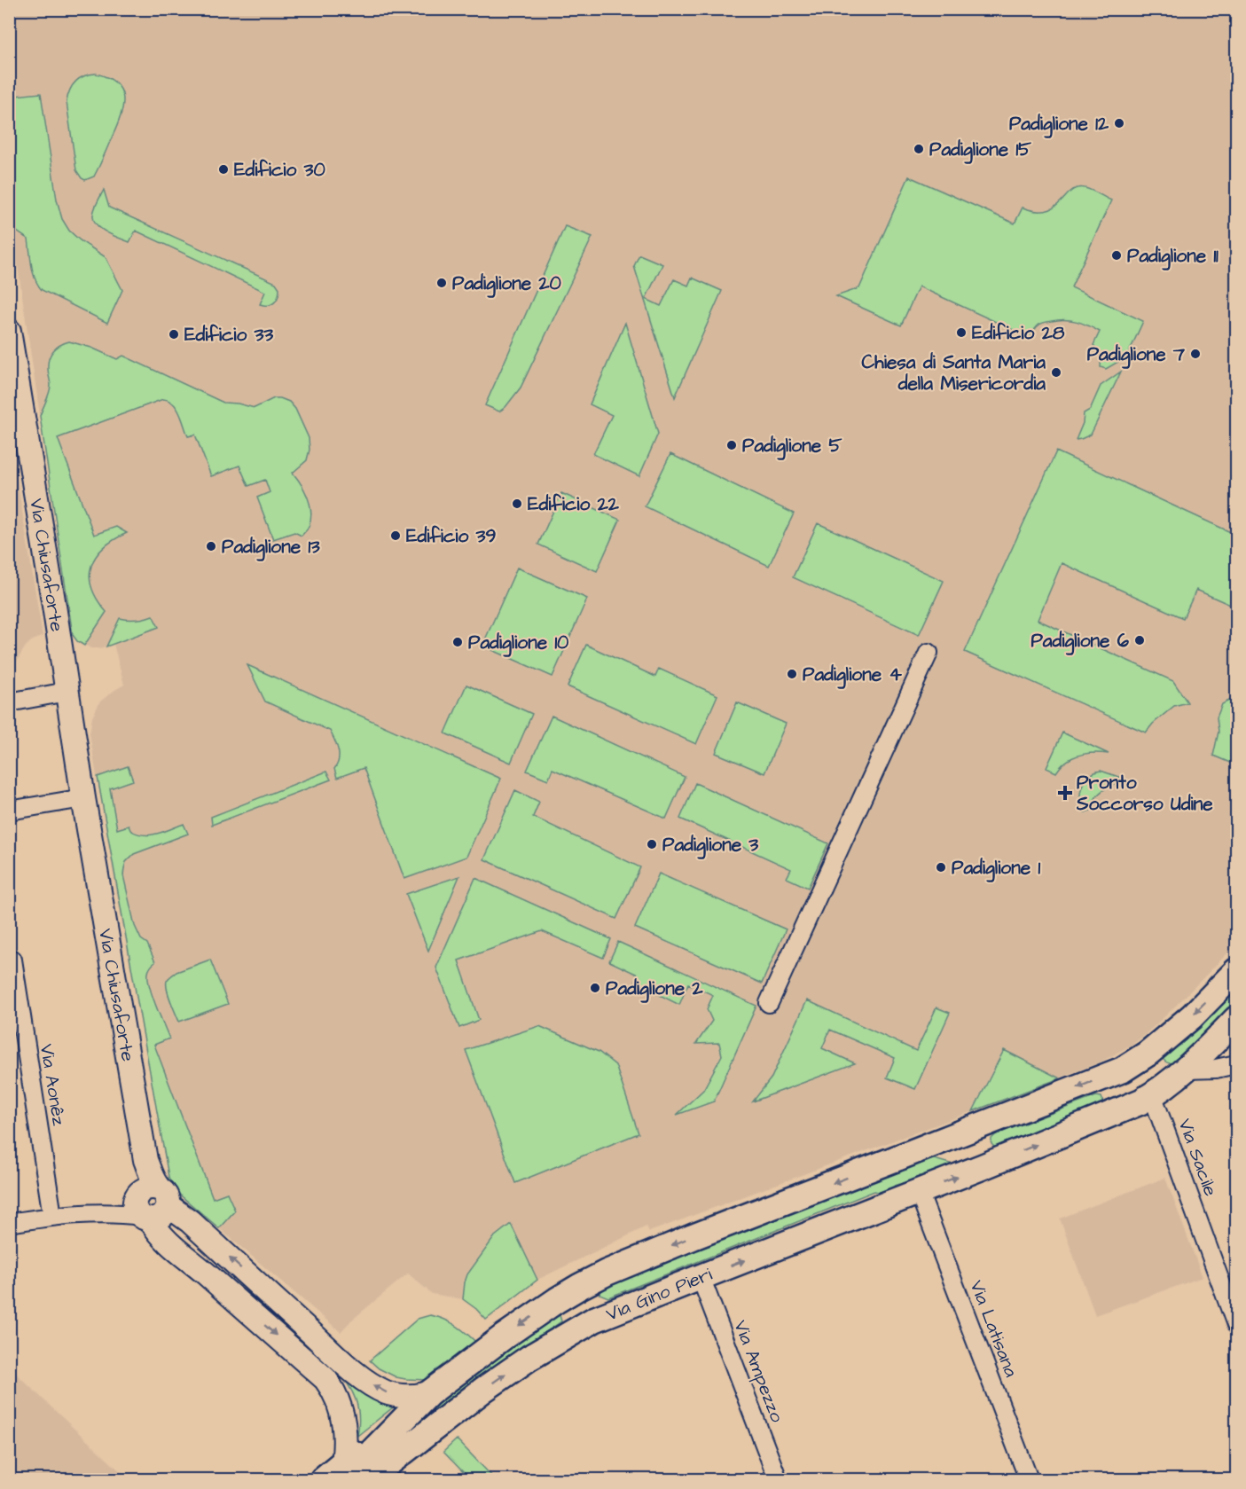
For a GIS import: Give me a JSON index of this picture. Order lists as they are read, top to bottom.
{
  "streets": {
    "main road": ["Via Gino Pieri"],
    "street": [
      "Via Chiusaforte",
      "Via Aonêz",
      "Via Sacile",
      "Via Latisana",
      "Via Ampezzo"
    ]
  },
  "crossings": [
    ["Via Sacile", "Via Gino Pieri"],
    ["Via Gino Pieri", "Via Latisana"],
    ["Via Gino Pieri", "Via Ampezzo"]
  ],
  "places": {
    "other": [
      "Padiglione 12",
      "Padiglione 15",
      "Edificio 30",
      "Padiglione 11",
      "Padiglione 20",
      "Edificio 28",
      "Edificio 33",
      "Padiglione 7",
      "Chiesa di Santa Maria della Misericordia",
      "Padiglione 5",
      "Edificio 22",
      "Edificio 39",
      "Padiglione 13",
      "Padiglione 6",
      "Padiglione 10",
      "Padiglione 4",
      "Padiglione 3",
      "Padiglione 1",
      "Padiglione 2"
    ],
    "health": ["Pronto Soccorso Udine"]
  }
}
